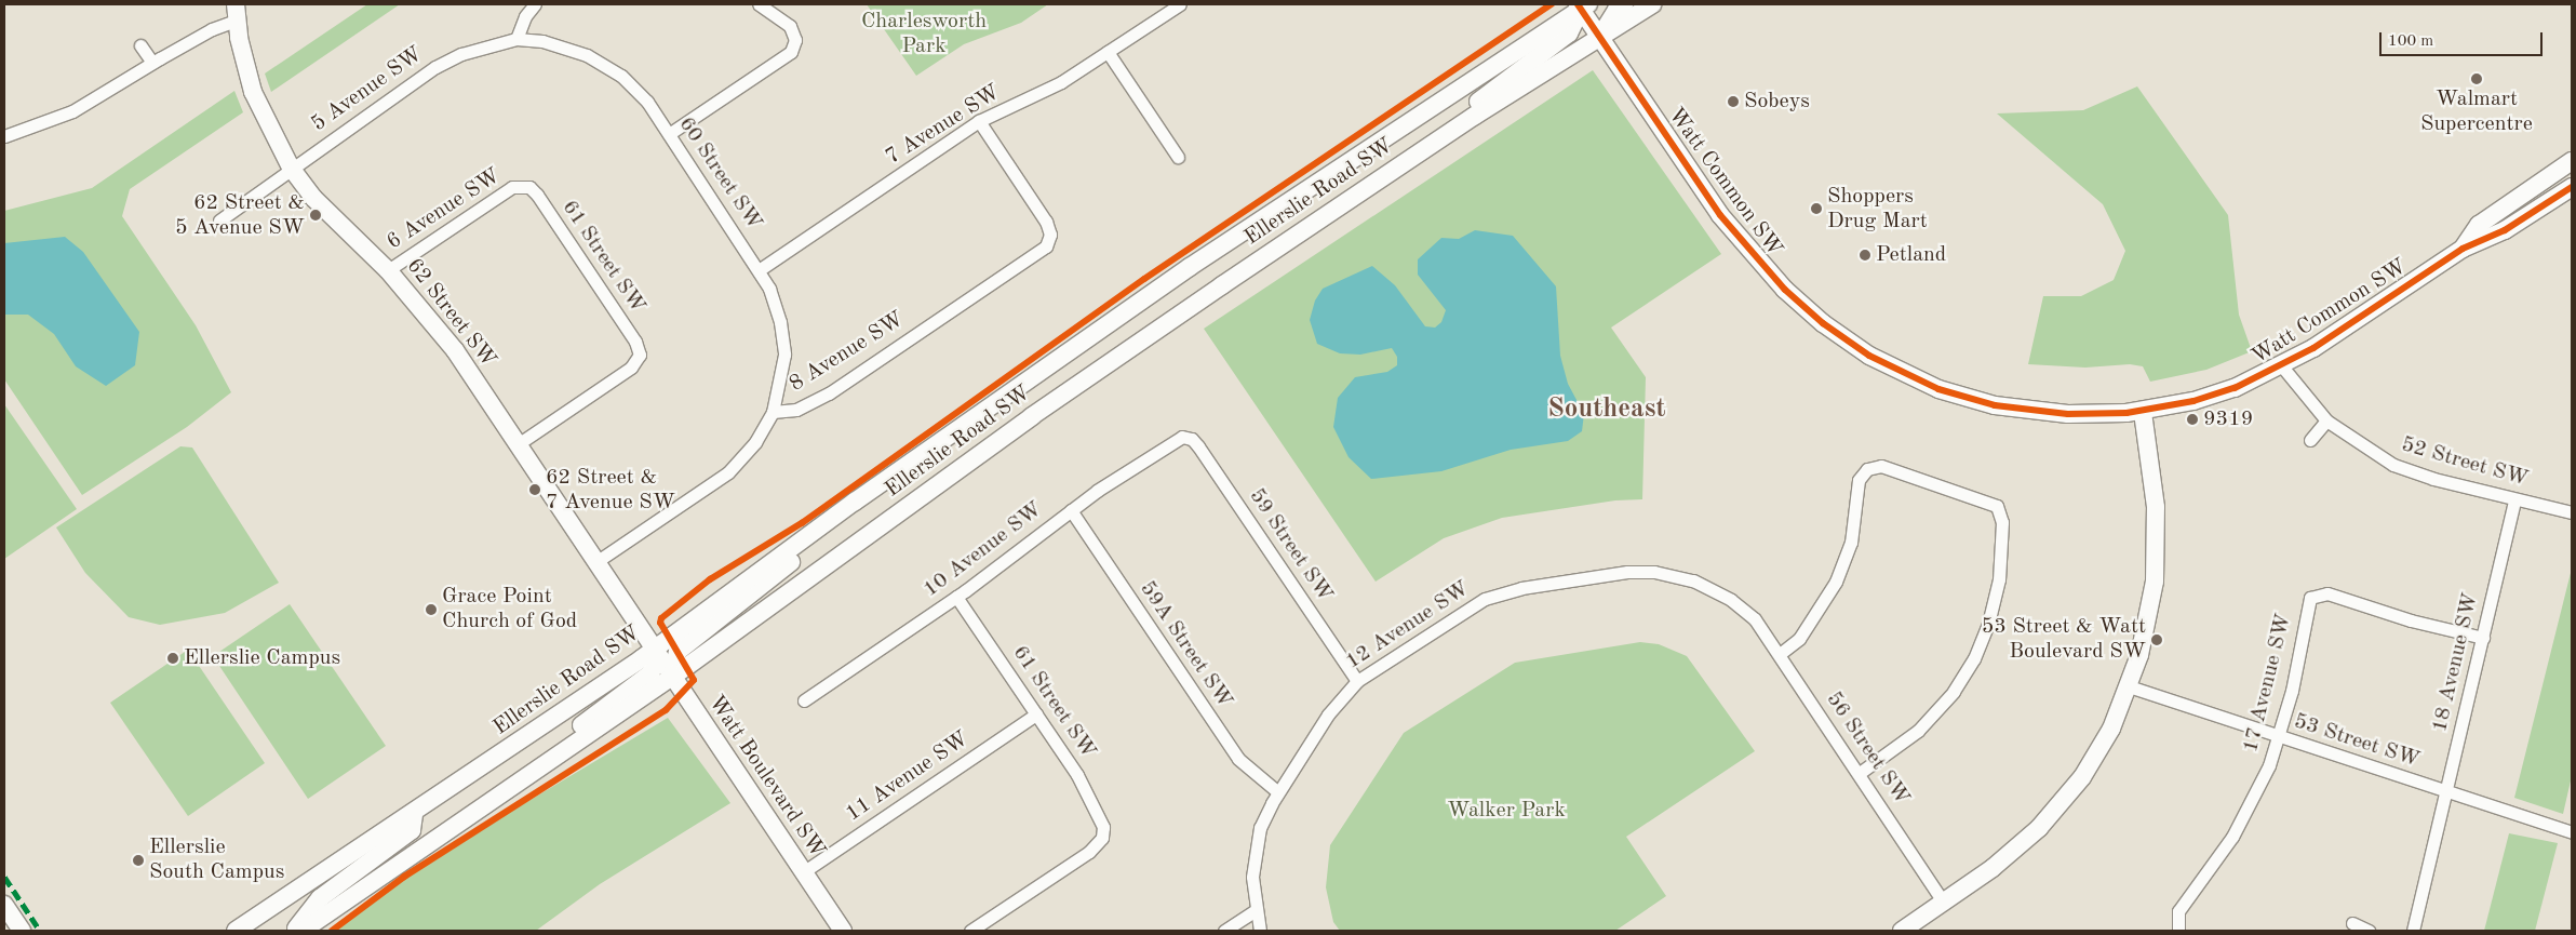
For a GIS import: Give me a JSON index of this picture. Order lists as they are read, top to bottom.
{
  "streets": {
    "main road": [
      "Watt Common SW",
      "Ellerslie Road SW",
      "62 Street SW",
      "Watt Boulevard SW"
    ],
    "street": [
      "5 Avenue SW",
      "7 Avenue SW",
      "60 Street SW",
      "6 Avenue SW",
      "61 Street SW",
      "8 Avenue SW",
      "52 Street SW",
      "59 Street SW",
      "10 Avenue SW",
      "12 Avenue SW",
      "59A Street SW",
      "18 Avenue SW",
      "17 Avenue SW",
      "53 Street SW",
      "56 Street SW",
      "11 Avenue SW"
    ]
  },
  "crossings": [
    ["5 Avenue SW", "60 Street SW"],
    ["5 Avenue SW", "62 Street SW"],
    ["7 Avenue SW", "60 Street SW"],
    ["7 Avenue SW", "8 Avenue SW"],
    ["60 Street SW", "8 Avenue SW"],
    ["Watt Common SW", "Ellerslie Road SW"],
    ["Watt Common SW", "52 Street SW"],
    ["Ellerslie Road SW", "62 Street SW"],
    ["Ellerslie Road SW", "Watt Boulevard SW"],
    ["6 Avenue SW", "61 Street SW"],
    ["6 Avenue SW", "62 Street SW"],
    ["61 Street SW", "62 Street SW"],
    ["61 Street SW", "10 Avenue SW"],
    ["61 Street SW", "11 Avenue SW"],
    ["62 Street SW", "8 Avenue SW"],
    ["62 Street SW", "Watt Boulevard SW"],
    ["52 Street SW", "18 Avenue SW"],
    ["59 Street SW", "10 Avenue SW"],
    ["59 Street SW", "12 Avenue SW"],
    ["10 Avenue SW", "59A Street SW"],
    ["12 Avenue SW", "59A Street SW"],
    ["12 Avenue SW", "56 Street SW"],
    ["18 Avenue SW", "17 Avenue SW"],
    ["18 Avenue SW", "53 Street SW"],
    ["17 Avenue SW", "53 Street SW"],
    ["Watt Boulevard SW", "11 Avenue SW"]
  ],
  "districts": ["Southeast"],
  "parks": ["Charlesworth Park", "Walker Park"],
  "places": [
    "Walmart Supercentre",
    "Sobeys",
    "Shoppers Drug Mart",
    "62 Street & 5 Avenue SW",
    "Petland",
    "9319",
    "62 Street & 7 Avenue SW",
    "Grace Point Church of God",
    "53 Street & Watt Boulevard SW",
    "Ellerslie Campus",
    "Ellerslie South Campus"
  ],
  "scale_bar": "100 m"
}
